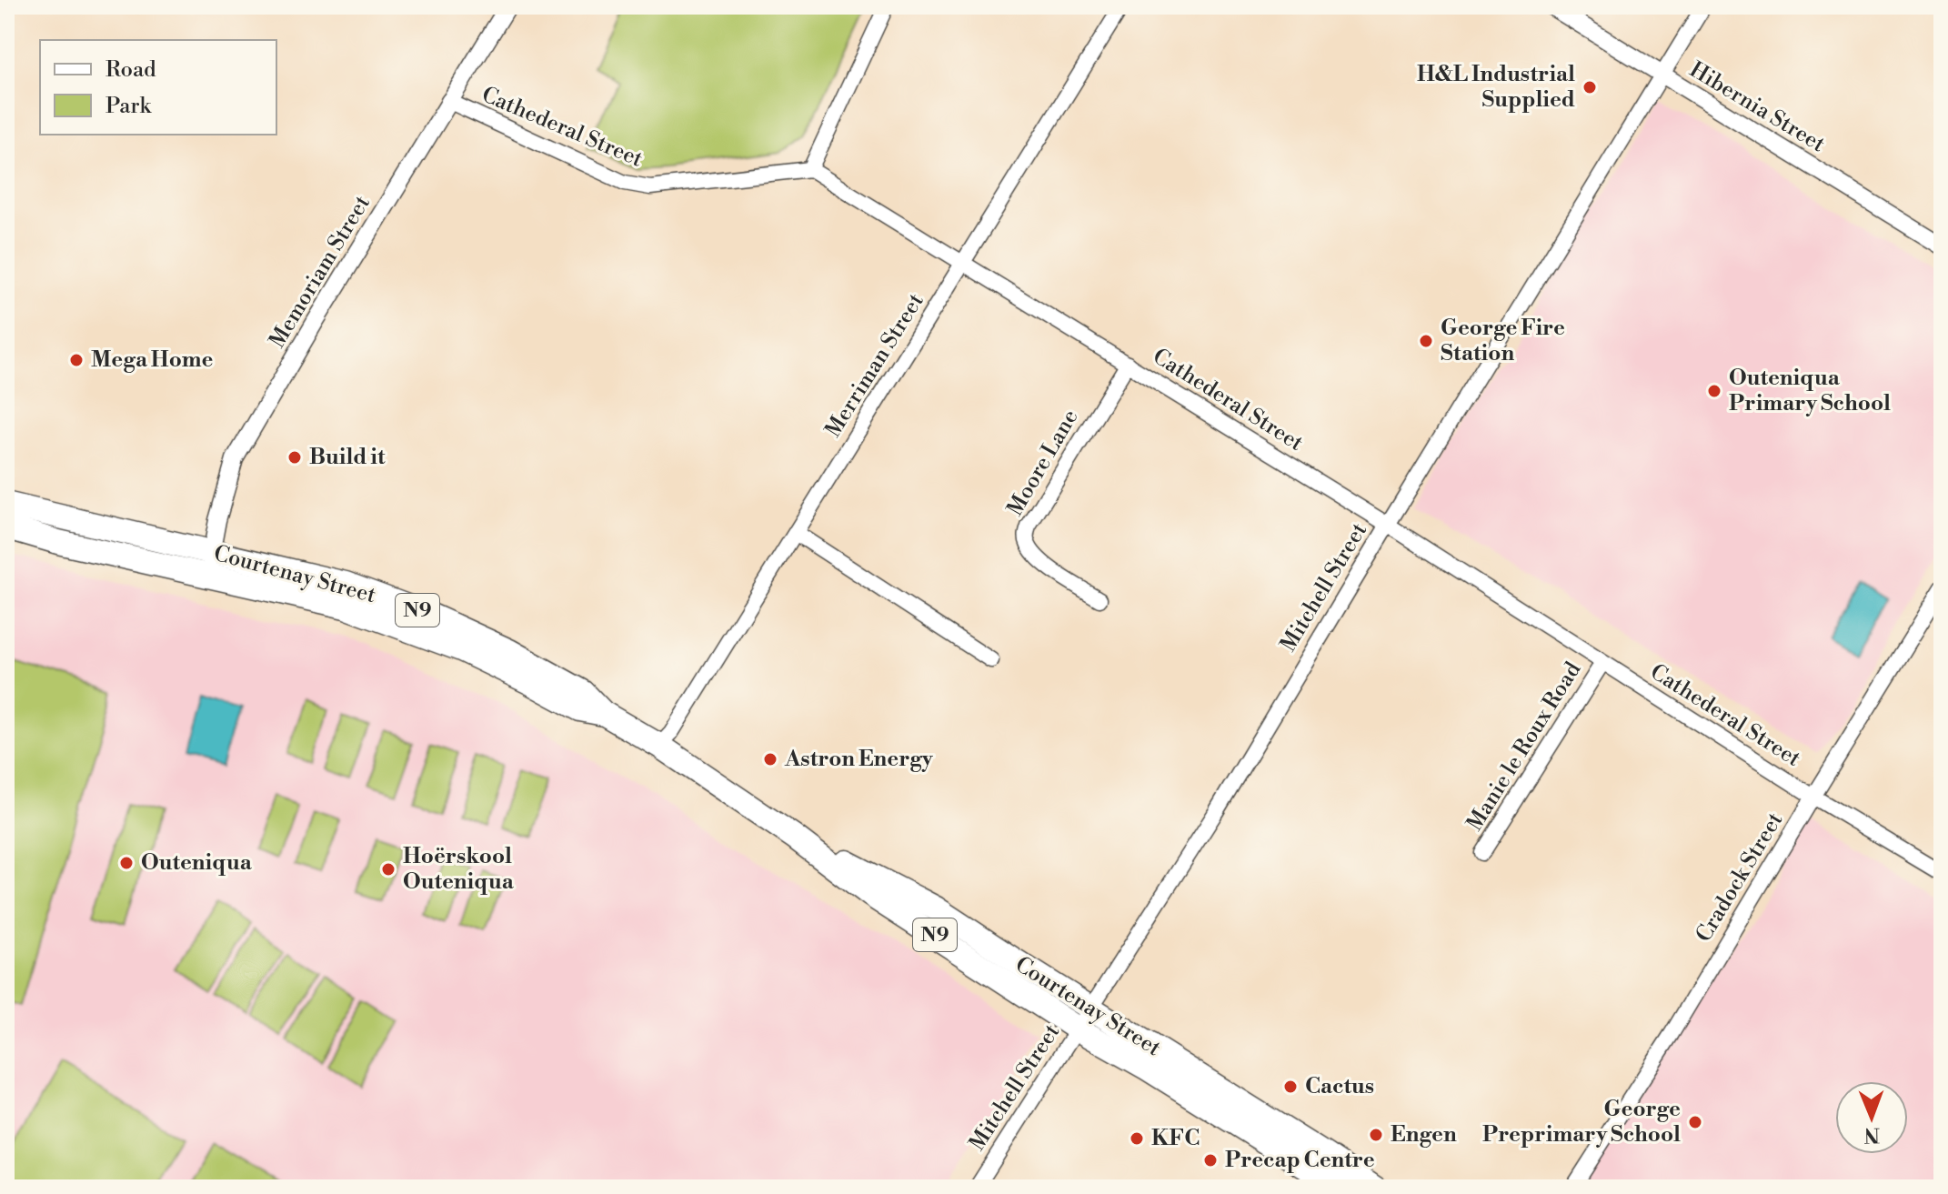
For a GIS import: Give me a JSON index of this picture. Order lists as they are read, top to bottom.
{
  "streets": {
    "highway": ["Courtenay Street", "N9"],
    "street": [
      "Hibernia Street",
      "Cathederal Street",
      "Memoriam Street",
      "Merriman Street",
      "Moore Lane",
      "Mitchell Street",
      "Manie le Roux Road",
      "Cradock Street"
    ]
  },
  "crossings": [
    ["Hibernia Street", "Mitchell Street"],
    ["Cathederal Street", "Memoriam Street"],
    ["Cathederal Street", "Merriman Street"],
    ["Cathederal Street", "Moore Lane"],
    ["Cathederal Street", "Mitchell Street"],
    ["Cathederal Street", "Manie le Roux Road"],
    ["Cathederal Street", "Cradock Street"],
    ["Memoriam Street", "Courtenay Street"],
    ["Merriman Street", "Courtenay Street"],
    ["Courtenay Street", "Mitchell Street"]
  ],
  "places": [
    "H&L Industrial Supplied",
    "George Fire Station",
    "Mega Home",
    "Outeniqua Primary School",
    "Build it",
    "Astron Energy",
    "Outeniqua",
    "Hoërskool Outeniqua",
    "Cactus",
    "George Preprimary School",
    "Engen",
    "KFC",
    "Precap Centre"
  ],
  "legend": ["Road", "Park"],
  "north": "bottom"
}
